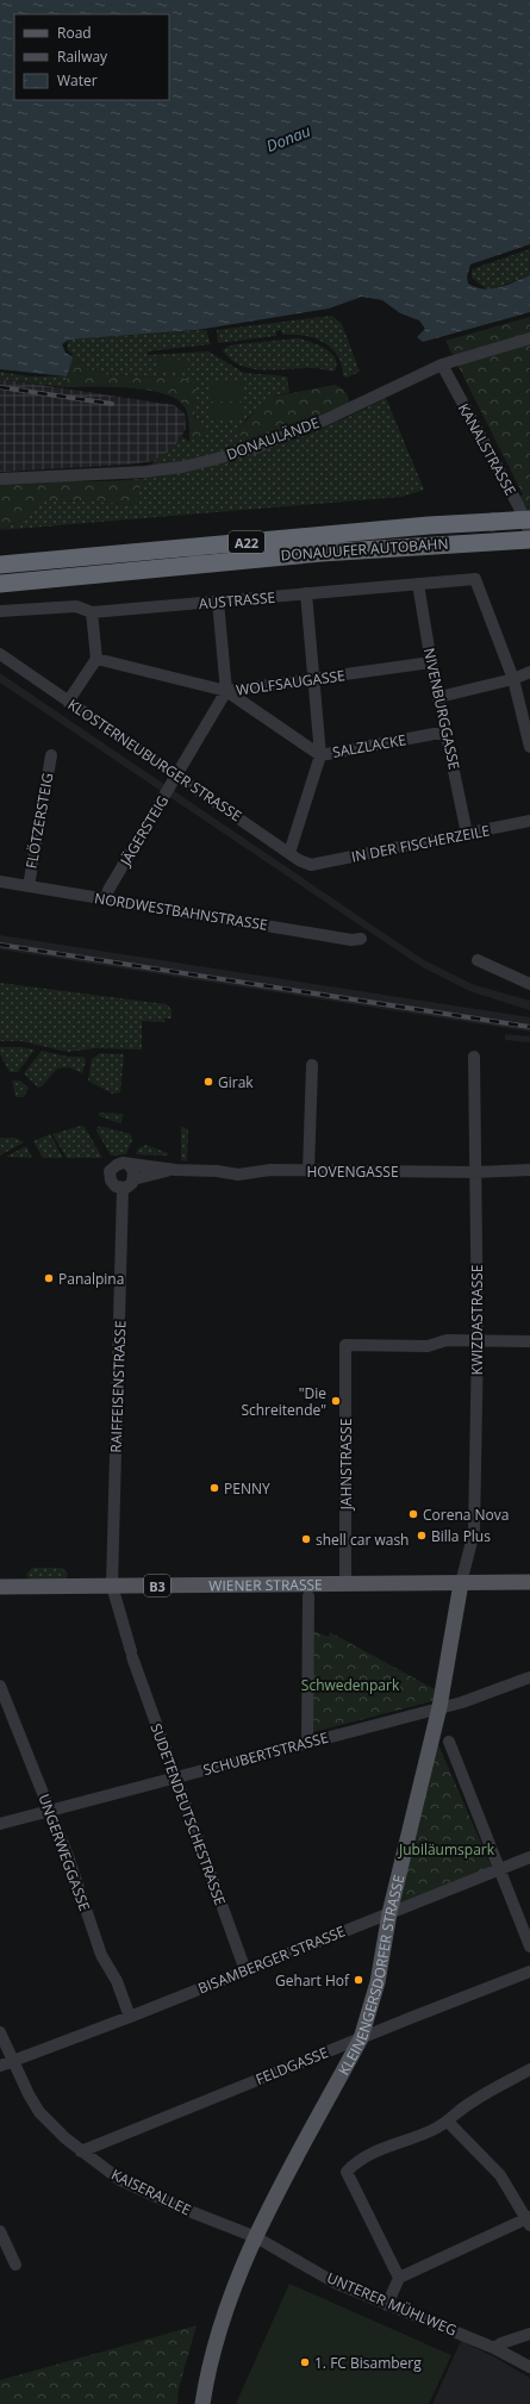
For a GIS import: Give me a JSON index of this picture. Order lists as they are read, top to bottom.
{
  "streets": {
    "highway": ["A22", "DONAUUFER AUTOBAHN"],
    "main road": ["WIENER STRASSE", "B3", "KLEINENGERSDORFER STRASSE"],
    "street": [
      "DONAULÄNDE",
      "KANALSTRASSE",
      "AUSTRASSE",
      "WOLFSAUGASSE",
      "NIVENBURGGASSE",
      "SALZLACKE",
      "KLOSTERNEUBURGER STRASSE",
      "FLÖTZERSTEIG",
      "JÄGERSTEIG",
      "IN DER FISCHERZEILE",
      "NORDWESTBAHNSTRASSE",
      "HOVENGASSE",
      "KWIZDASTRASSE",
      "RAIFFEISENSTRASSE",
      "JAHNSTRASSE",
      "SCHUBERTSTRASSE",
      "SUDETENDEUTSCHESTRASSE",
      "UNGERWEGGASSE",
      "BISAMBERGER STRASSE",
      "FELDGASSE",
      "KAISERALLEE",
      "UNTERER MÜHLWEG"
    ]
  },
  "crossings": [
    ["DONAULÄNDE", "KANALSTRASSE"],
    ["AUSTRASSE", "NIVENBURGGASSE"],
    ["WOLFSAUGASSE", "NIVENBURGGASSE"],
    ["WOLFSAUGASSE", "SALZLACKE"],
    ["WOLFSAUGASSE", "JÄGERSTEIG"],
    ["NIVENBURGGASSE", "SALZLACKE"],
    ["NIVENBURGGASSE", "IN DER FISCHERZEILE"],
    ["SALZLACKE", "JÄGERSTEIG"],
    ["KLOSTERNEUBURGER STRASSE", "JÄGERSTEIG"],
    ["KLOSTERNEUBURGER STRASSE", "IN DER FISCHERZEILE"],
    ["FLÖTZERSTEIG", "NORDWESTBAHNSTRASSE"],
    ["JÄGERSTEIG", "NORDWESTBAHNSTRASSE"],
    ["HOVENGASSE", "KWIZDASTRASSE"],
    ["HOVENGASSE", "RAIFFEISENSTRASSE"],
    ["KWIZDASTRASSE", "JAHNSTRASSE"],
    ["KWIZDASTRASSE", "WIENER STRASSE"],
    ["KWIZDASTRASSE", "KLEINENGERSDORFER STRASSE"],
    ["RAIFFEISENSTRASSE", "WIENER STRASSE"],
    ["RAIFFEISENSTRASSE", "SUDETENDEUTSCHESTRASSE"],
    ["JAHNSTRASSE", "WIENER STRASSE"],
    ["WIENER STRASSE", "SUDETENDEUTSCHESTRASSE"],
    ["WIENER STRASSE", "KLEINENGERSDORFER STRASSE"],
    ["SCHUBERTSTRASSE", "SUDETENDEUTSCHESTRASSE"],
    ["SCHUBERTSTRASSE", "UNGERWEGGASSE"],
    ["SCHUBERTSTRASSE", "KLEINENGERSDORFER STRASSE"],
    ["SUDETENDEUTSCHESTRASSE", "BISAMBERGER STRASSE"],
    ["UNGERWEGGASSE", "BISAMBERGER STRASSE"],
    ["BISAMBERGER STRASSE", "KLEINENGERSDORFER STRASSE"],
    ["BISAMBERGER STRASSE", "KAISERALLEE"],
    ["KLEINENGERSDORFER STRASSE", "FELDGASSE"],
    ["KLEINENGERSDORFER STRASSE", "KAISERALLEE"],
    ["KLEINENGERSDORFER STRASSE", "UNTERER MÜHLWEG"],
    ["FELDGASSE", "KAISERALLEE"],
    ["KAISERALLEE", "UNTERER MÜHLWEG"]
  ],
  "water": ["Donau"],
  "parks": ["Schwedenpark", "Jubiläumspark"],
  "places": [
    "Girak",
    "Panalpina",
    "\"Die Schreitende\"",
    "PENNY",
    "Corena Nova",
    "Billa Plus",
    "shell car wash",
    "Gehart Hof",
    "1. FC Bisamberg"
  ],
  "legend": ["Road", "Railway", "Water"]
}
